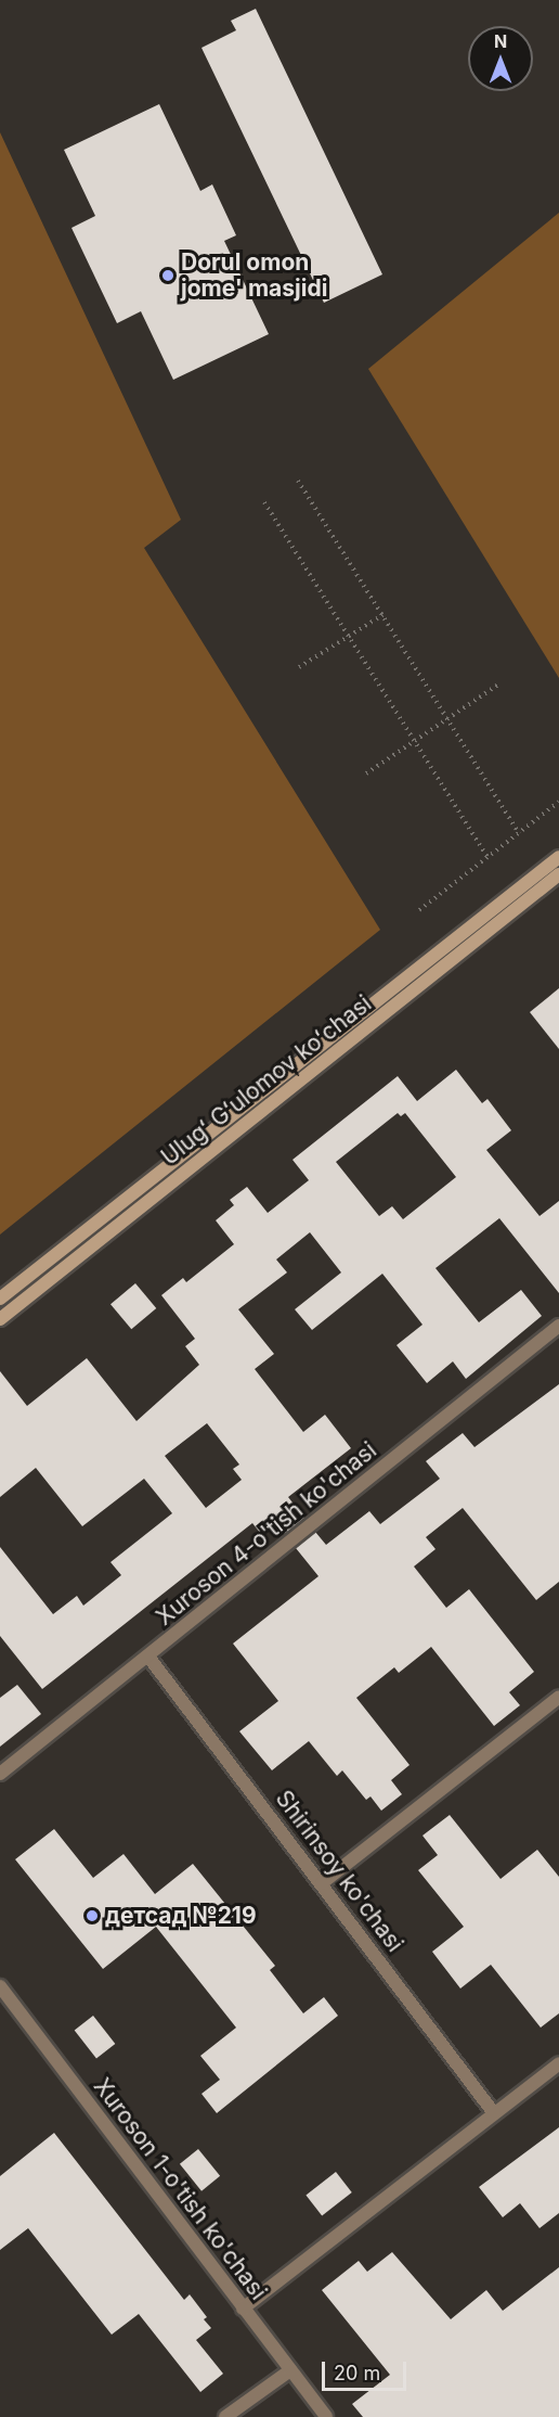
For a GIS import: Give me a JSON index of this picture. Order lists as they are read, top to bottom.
{
  "streets": {
    "main road": ["Ulugʻ Gʻulomov koʻchasi"],
    "street": ["Xuroson 4-o'tish ko'chasi", "Shirinsoy ko'chasi", "Хuroson 1-o'tish ko'chasi"]
  },
  "crossings": [
    ["Xuroson 4-o'tish ko'chasi", "Shirinsoy ko'chasi"]
  ],
  "places": ["Dorul omon jome' masjidi", "детсад №219"],
  "scale_bar": "20 m",
  "north": "top"
}
